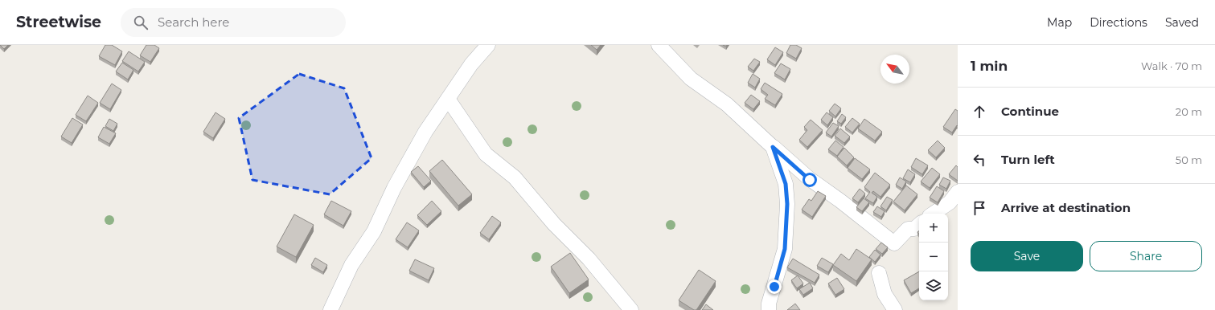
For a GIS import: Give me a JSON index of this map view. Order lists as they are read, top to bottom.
{
  "north": "top left",
  "page": {
    "header": "Streetwise",
    "search": "Search here",
    "nav": ["Map", "Directions", "Saved"],
    "heading": ["1 min", "Walk · 70 m"],
    "list": [
      ["Continue", "20 m"],
      ["Turn left", "50 m"],
      "Arrive at destination"
    ],
    "map_buttons": ["+", "−"],
    "buttons": ["Save", "Share"]
  }
}
